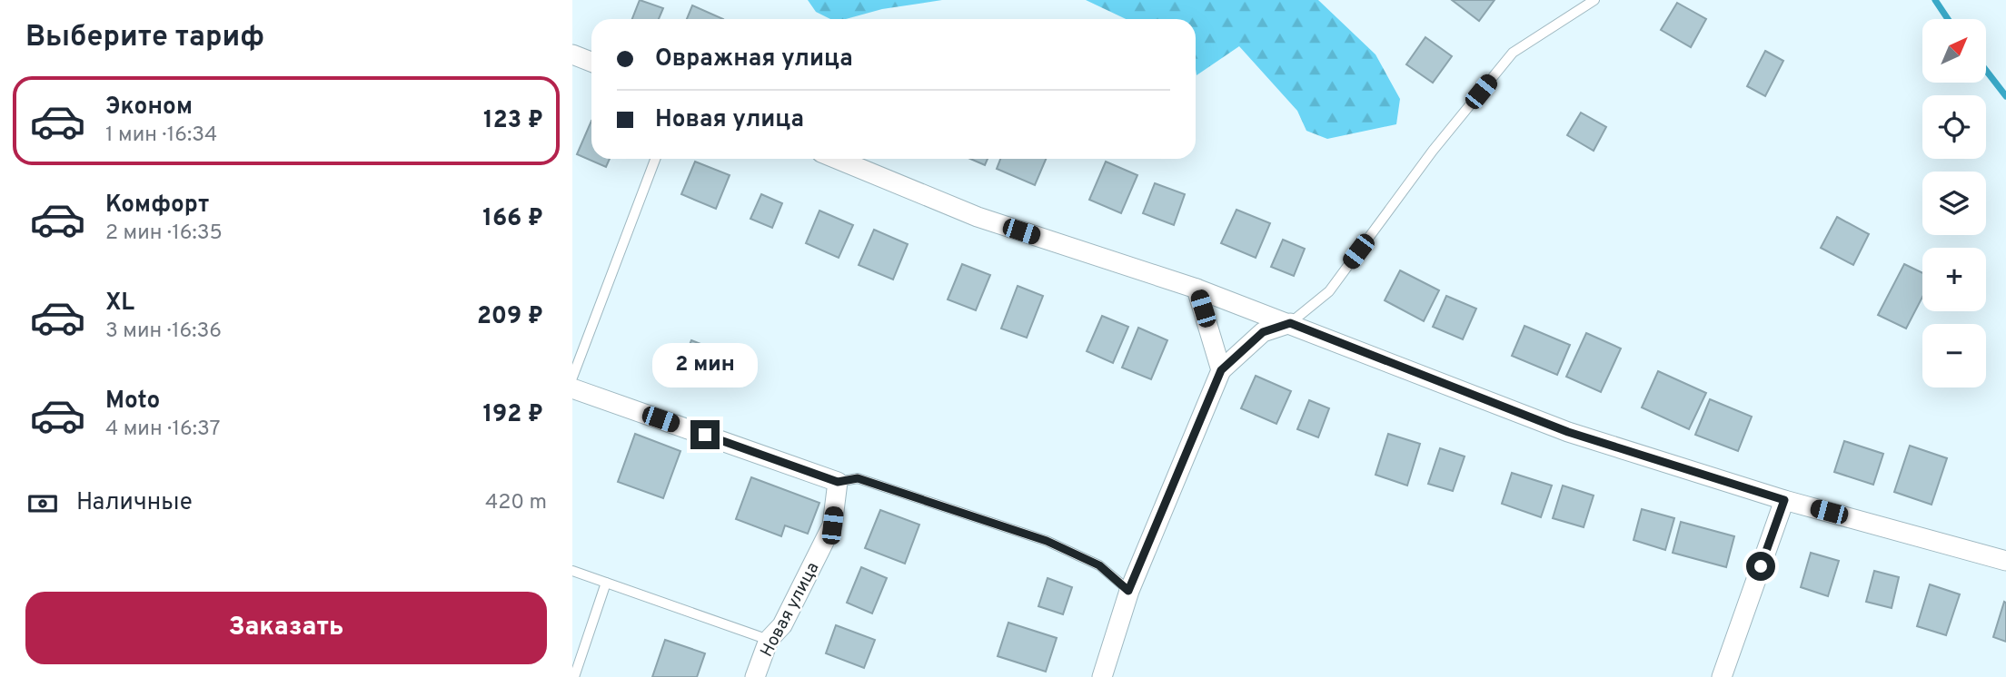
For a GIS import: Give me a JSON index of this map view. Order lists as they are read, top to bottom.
{
  "streets": {
    "street": ["Новая улица"]
  },
  "north": "top right",
  "page": {
    "heading": "Выберите тариф",
    "map_buttons": ["+", "−"],
    "banner": ["Овражная улица", "Новая улица"],
    "list": [
      {
        "name": "Эконом",
        "note": "1 мин · 16:34",
        "value": "123 ₽"
      },
      {
        "name": "Комфорт",
        "note": "2 мин · 16:35",
        "value": "166 ₽"
      },
      {
        "name": "XL",
        "note": "3 мин · 16:36",
        "value": "209 ₽"
      },
      {
        "name": "Moto",
        "note": "4 мин · 16:37",
        "value": "192 ₽"
      }
    ],
    "bubble": "2 мин",
    "pay": ["Наличные", "420 m"],
    "buttons": "Заказать"
  }
}
